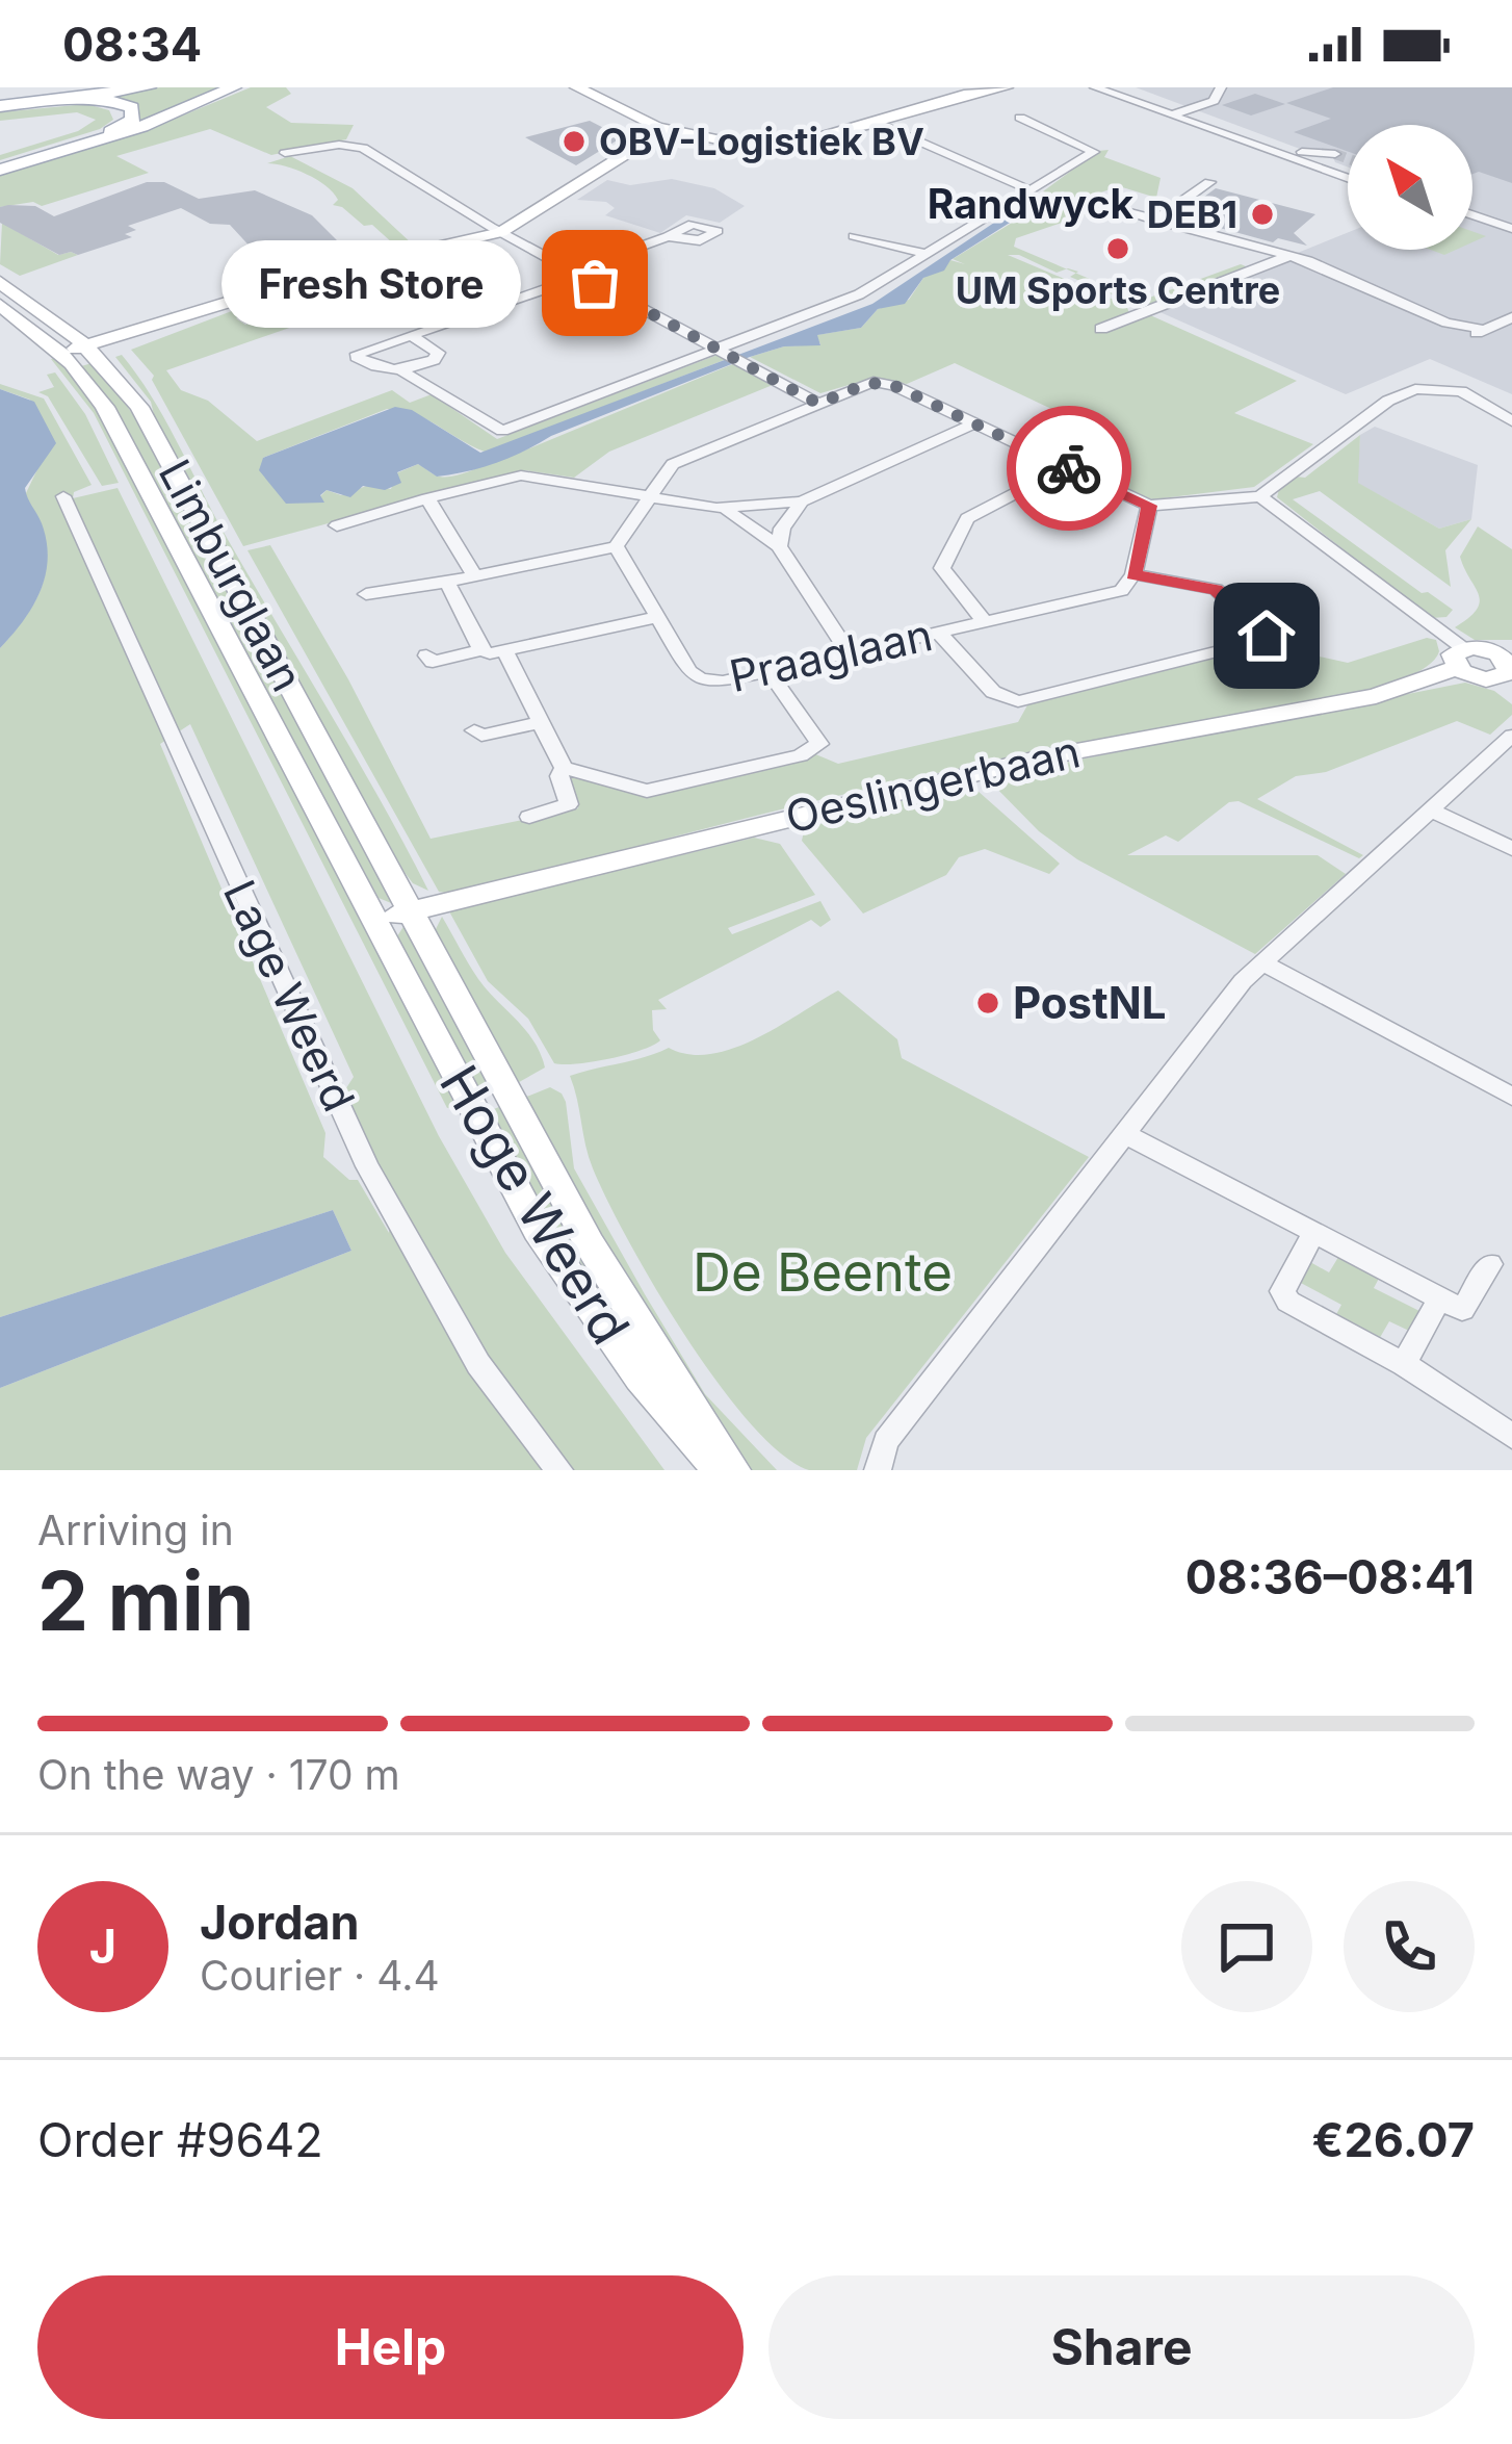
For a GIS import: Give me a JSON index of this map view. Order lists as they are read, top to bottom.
{
  "streets": {
    "main road": ["Limburglaan", "Oeslingerbaan", "Hoge Weerd"],
    "street": ["Praaglaan", "Lage Weerd"]
  },
  "crossings": [
    ["Limburglaan", "Oeslingerbaan"],
    ["Limburglaan", "Hoge Weerd"],
    ["Oeslingerbaan", "Hoge Weerd"]
  ],
  "districts": ["Randwyck"],
  "parks": ["De Beente"],
  "places": [
    "OBV-Logistiek BV",
    "DEB1",
    "UM Sports Centre",
    "Fresh Store",
    "PostNL"
  ],
  "north": "top left",
  "page": {
    "status": "08:34",
    "bubble": "Fresh Store",
    "heading": ["2 min", "Arriving in", "08:36–08:41"],
    "panel": [
      "Jordan",
      "Courier · 4.4",
      "Order #9642",
      "€26.07"
    ],
    "bar": "On the way · 170 m",
    "round": "J",
    "buttons": ["Help", "Share"]
  }
}
